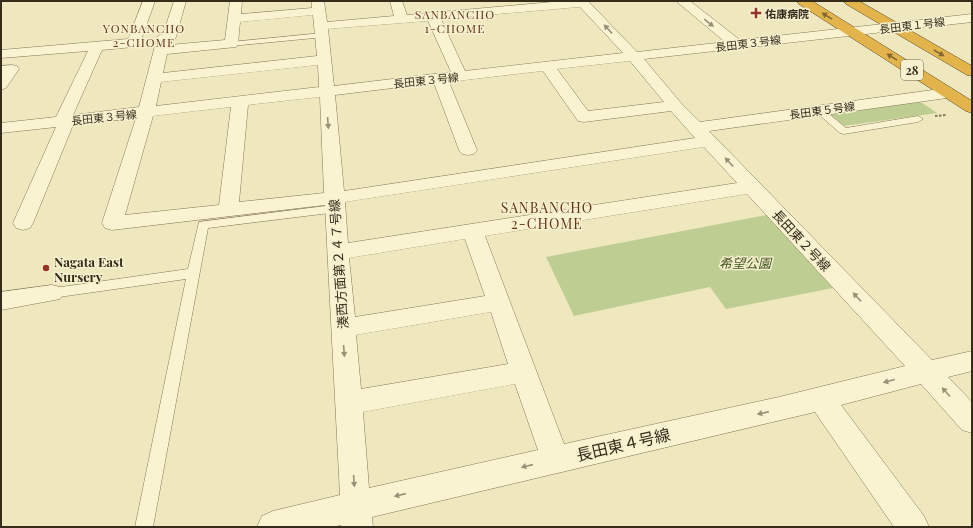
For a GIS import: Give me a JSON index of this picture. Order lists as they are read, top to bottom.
{
  "streets": {
    "highway": ["28"],
    "street": [
      "長田東１号線",
      "長田東３号線",
      "長田東５号線",
      "長田東２号線",
      "湊西方面第２４７号線",
      "長田東４号線"
    ]
  },
  "crossings": [
    ["長田東１号線", "長田東３号線"],
    ["長田東１号線", "28"],
    ["長田東３号線", "28"],
    ["長田東３号線", "長田東５号線"],
    ["長田東３号線", "長田東２号線"],
    ["長田東３号線", "湊西方面第２４７号線"],
    ["28", "長田東５号線"],
    ["長田東５号線", "長田東２号線"],
    ["長田東５号線", "湊西方面第２４７号線"],
    ["長田東２号線", "長田東４号線"],
    ["湊西方面第２４７号線", "長田東４号線"]
  ],
  "districts": ["SANBANCHO 1-CHOME", "YONBANCHO 2-CHOME", "SANBANCHO 2-CHOME"],
  "parks": ["希望公園"],
  "places": {
    "health": ["佑康病院"],
    "other": ["Nagata East Nursery"]
  }
}
